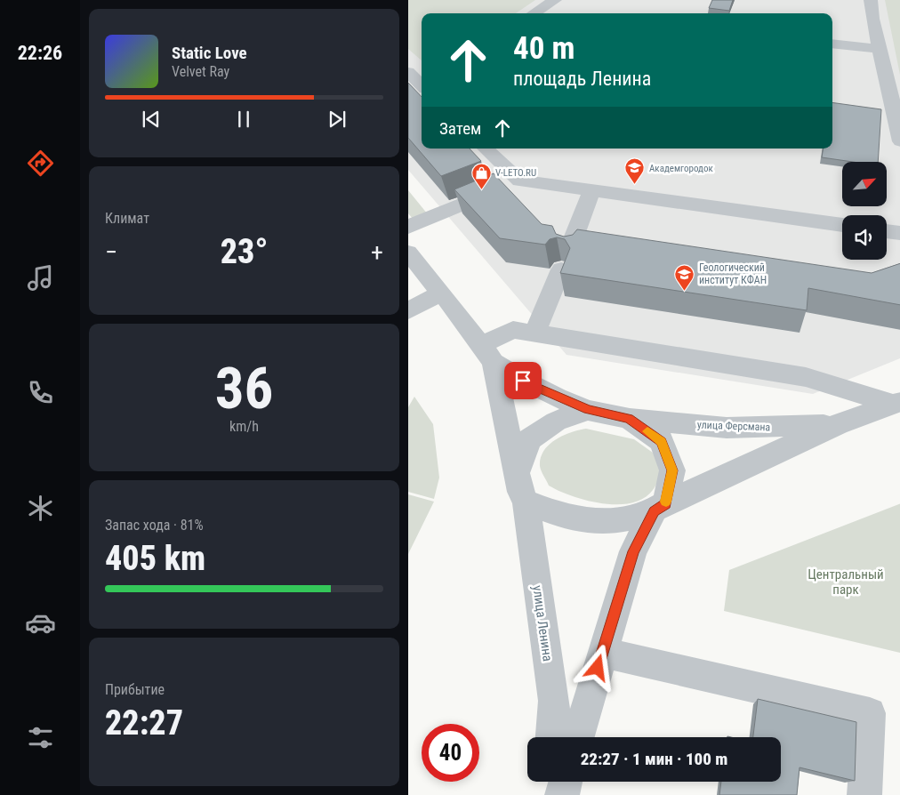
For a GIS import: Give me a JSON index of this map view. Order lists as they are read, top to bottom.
{
  "streets": {
    "street": ["улица Ферсмана", "улица Ленина"]
  },
  "crossings": [
    ["улица Ферсмана", "улица Ленина"]
  ],
  "parks": ["Центральный парк"],
  "places": {
    "school or university": ["Академгородок", "Геологический институт КФАН"],
    "shop": ["V-LETO.RU"]
  },
  "north": "top right",
  "page": {
    "tabs": "22:26",
    "turn": ["40 m", "площадь Ленина"],
    "song": ["Static Love", "Velvet Ray"],
    "then": "Затем",
    "tile": [
      "Климат",
      ["36", "km/h"],
      ["Запас хода · 81%", "405 km"],
      ["Прибытие", "22:27"]
    ],
    "heat": ["−", "23°", "+"],
    "limit": "40",
    "trip": "22:27 · 1 мин · 100 m"
  }
}
